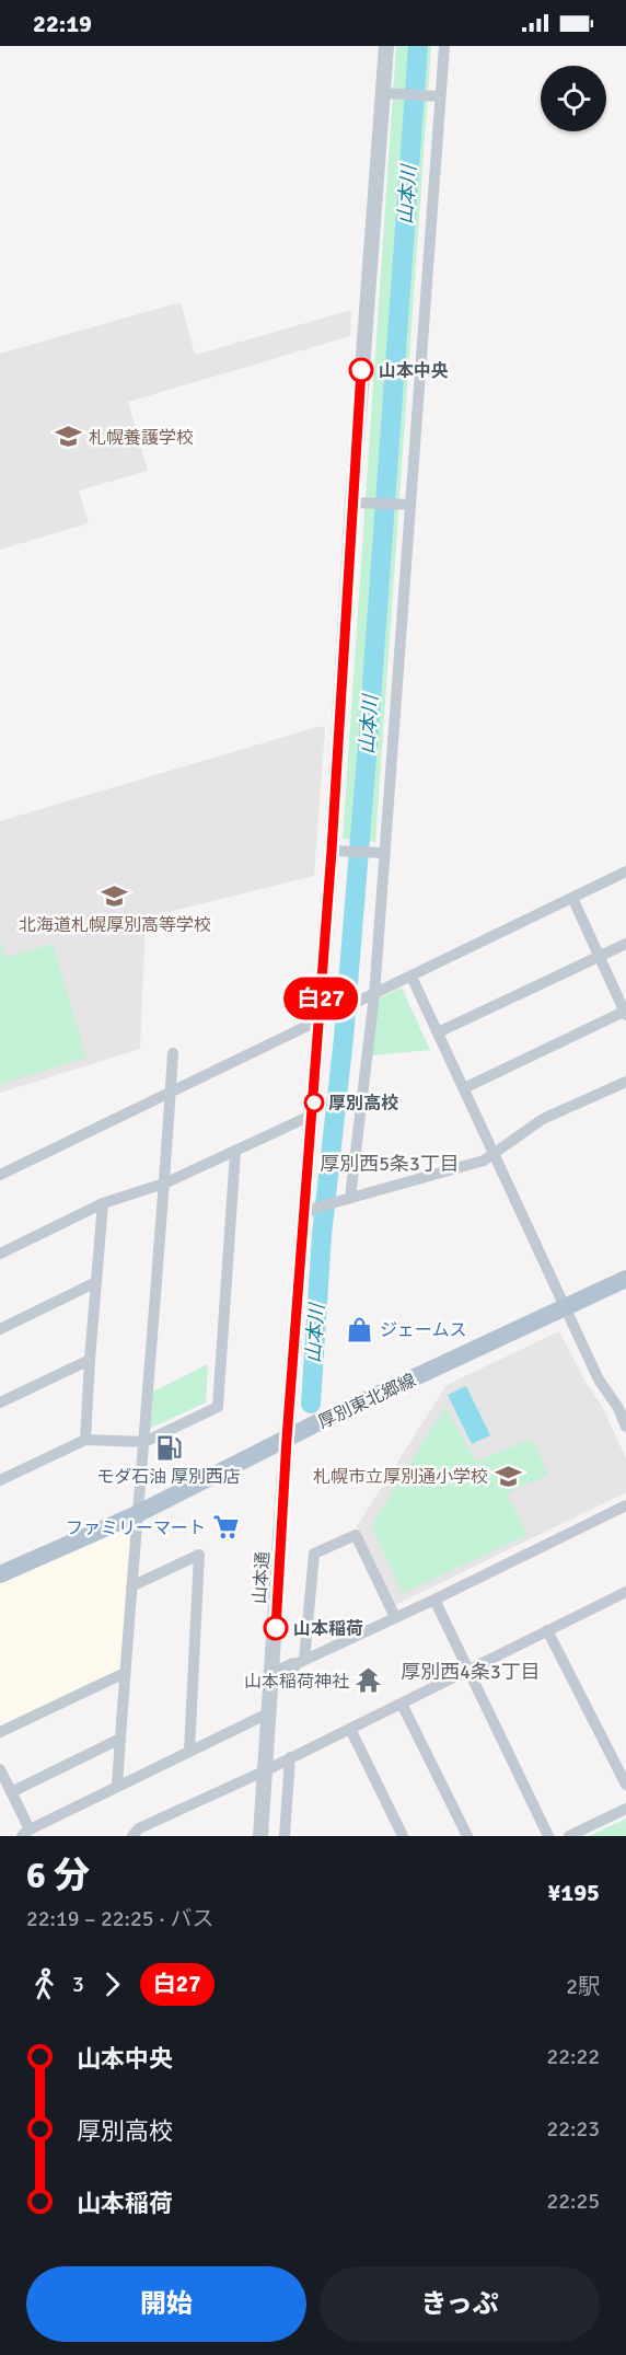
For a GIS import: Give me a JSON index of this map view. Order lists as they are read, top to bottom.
{
  "streets": {
    "main road": ["厚別東北郷線"],
    "street": ["山本通"]
  },
  "crossings": [
    ["厚別東北郷線", "山本通"]
  ],
  "districts": ["厚別西5条3丁目", "厚別西4条3丁目"],
  "water": ["山本川"],
  "places": {
    "other": ["山本中央", "厚別高校", "山本稲荷"],
    "school or university": ["札幌養護学校", "北海道札幌厚別高等学校", "札幌市立厚別通小学校"],
    "shop": ["ジェームス"],
    "fuel station": ["モダ石油 厚別西店"],
    "supermarket": ["ファミリーマート"],
    "temple": ["山本稲荷神社"]
  },
  "lines": ["bus line 白27"],
  "page": {
    "status": "22:19",
    "on_map": "白27",
    "heading": ["6 分", "22:19 – 22:25 · バス", "¥195"],
    "legs": ["3", "白27", "2駅"],
    "list": [
      {
        "name": "山本中央",
        "value": "22:22"
      },
      {
        "name": "厚別高校",
        "value": "22:23"
      },
      {
        "name": "山本稲荷",
        "value": "22:25"
      }
    ],
    "buttons": ["開始", "きっぷ"]
  }
}
